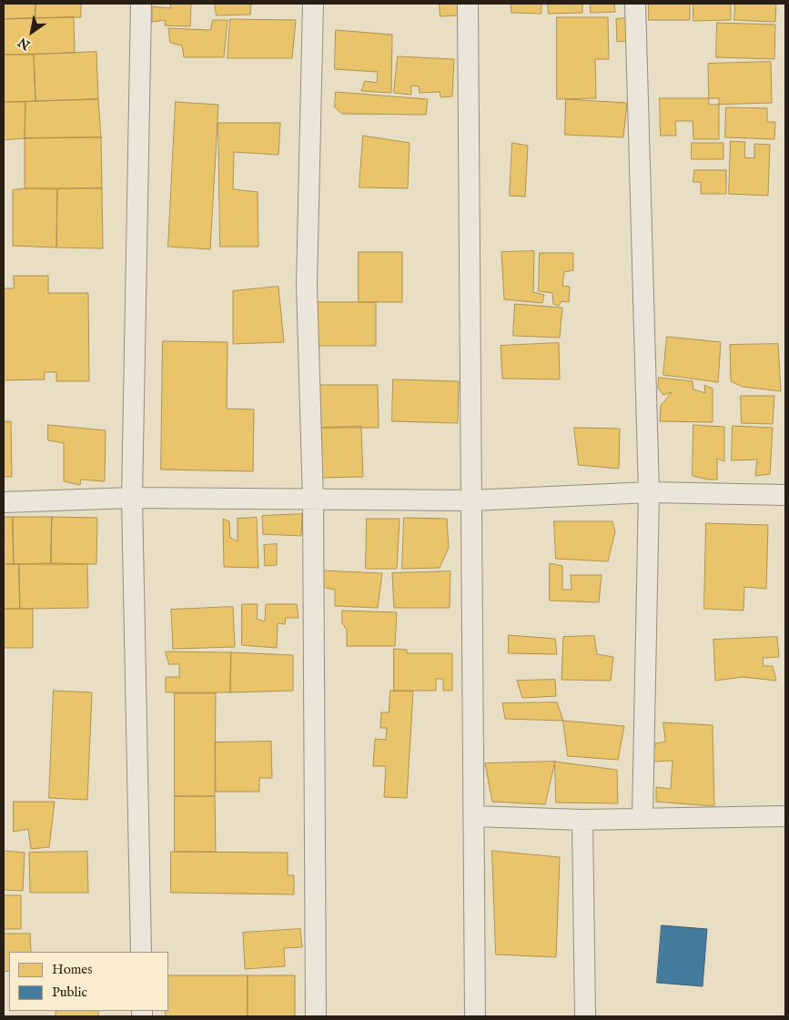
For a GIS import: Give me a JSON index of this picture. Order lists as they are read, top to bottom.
{
  "legend": ["Homes", "Public"],
  "north": "bottom left"
}
